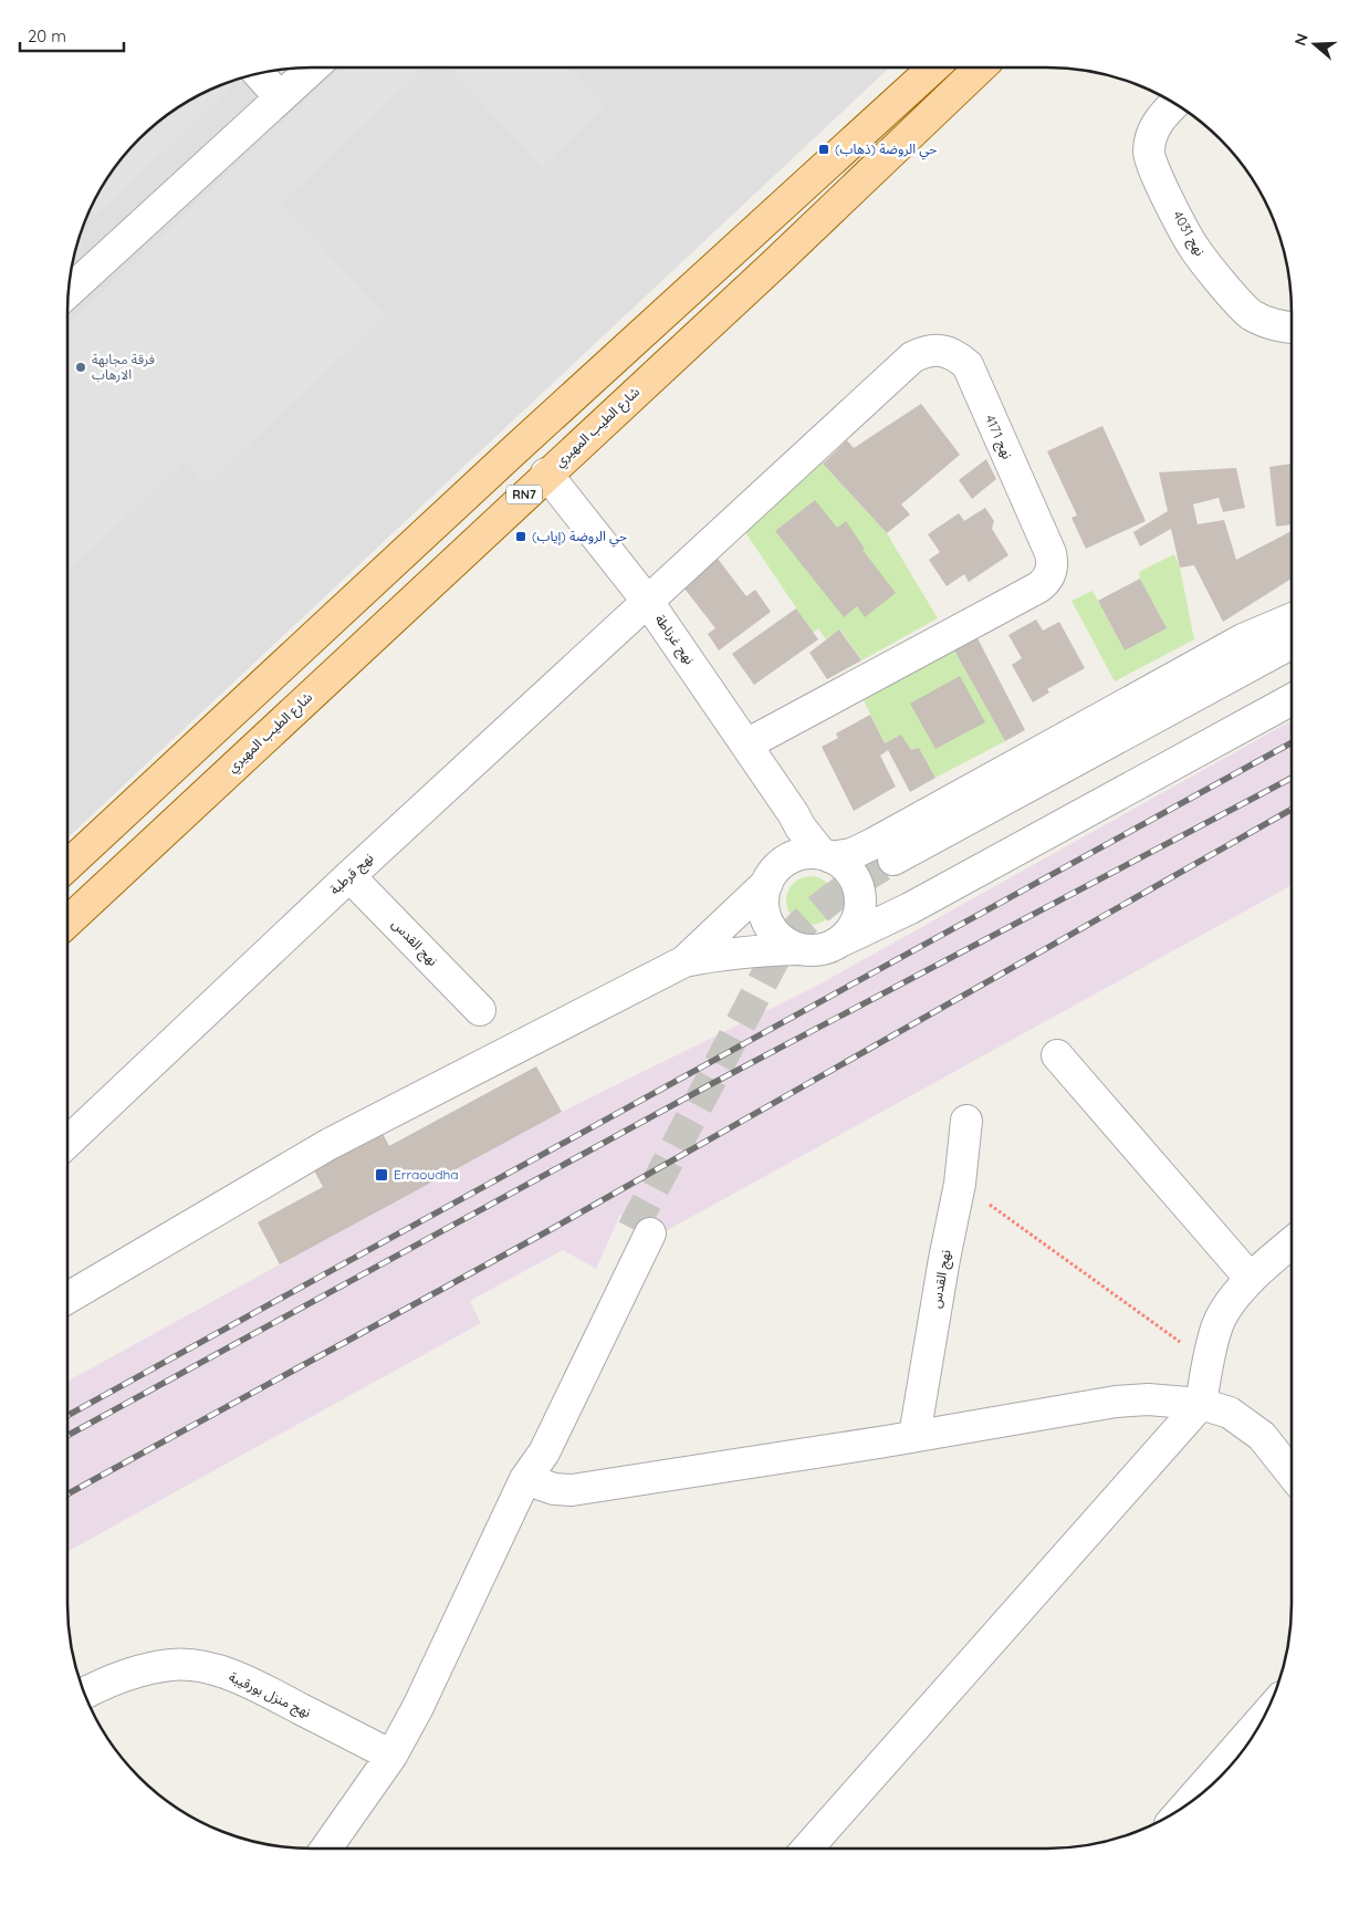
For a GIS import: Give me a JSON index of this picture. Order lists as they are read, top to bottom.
{
  "streets": {
    "main road": ["شارع الطيب المهيري", "RN7"],
    "street": [
      "نهج 4031",
      "نهج 4171",
      "نهج غرناطة",
      "نهج قرطبة",
      "نهج القدس",
      "نهج منزل بورقيبة"
    ]
  },
  "crossings": [
    ["شارع الطيب المهيري", "نهج غرناطة"],
    ["نهج 4171", "نهج غرناطة"],
    ["نهج 4171", "نهج قرطبة"],
    ["نهج غرناطة", "نهج قرطبة"],
    ["نهج قرطبة", "نهج القدس"]
  ],
  "places": {
    "transit": ["حي الروضة (ذهاب)", "حي الروضة (إياب)", "Erraoudha"],
    "other": ["فرقة مجابهة الارهاب"]
  },
  "scale_bar": "20 m",
  "north": "left"
}
